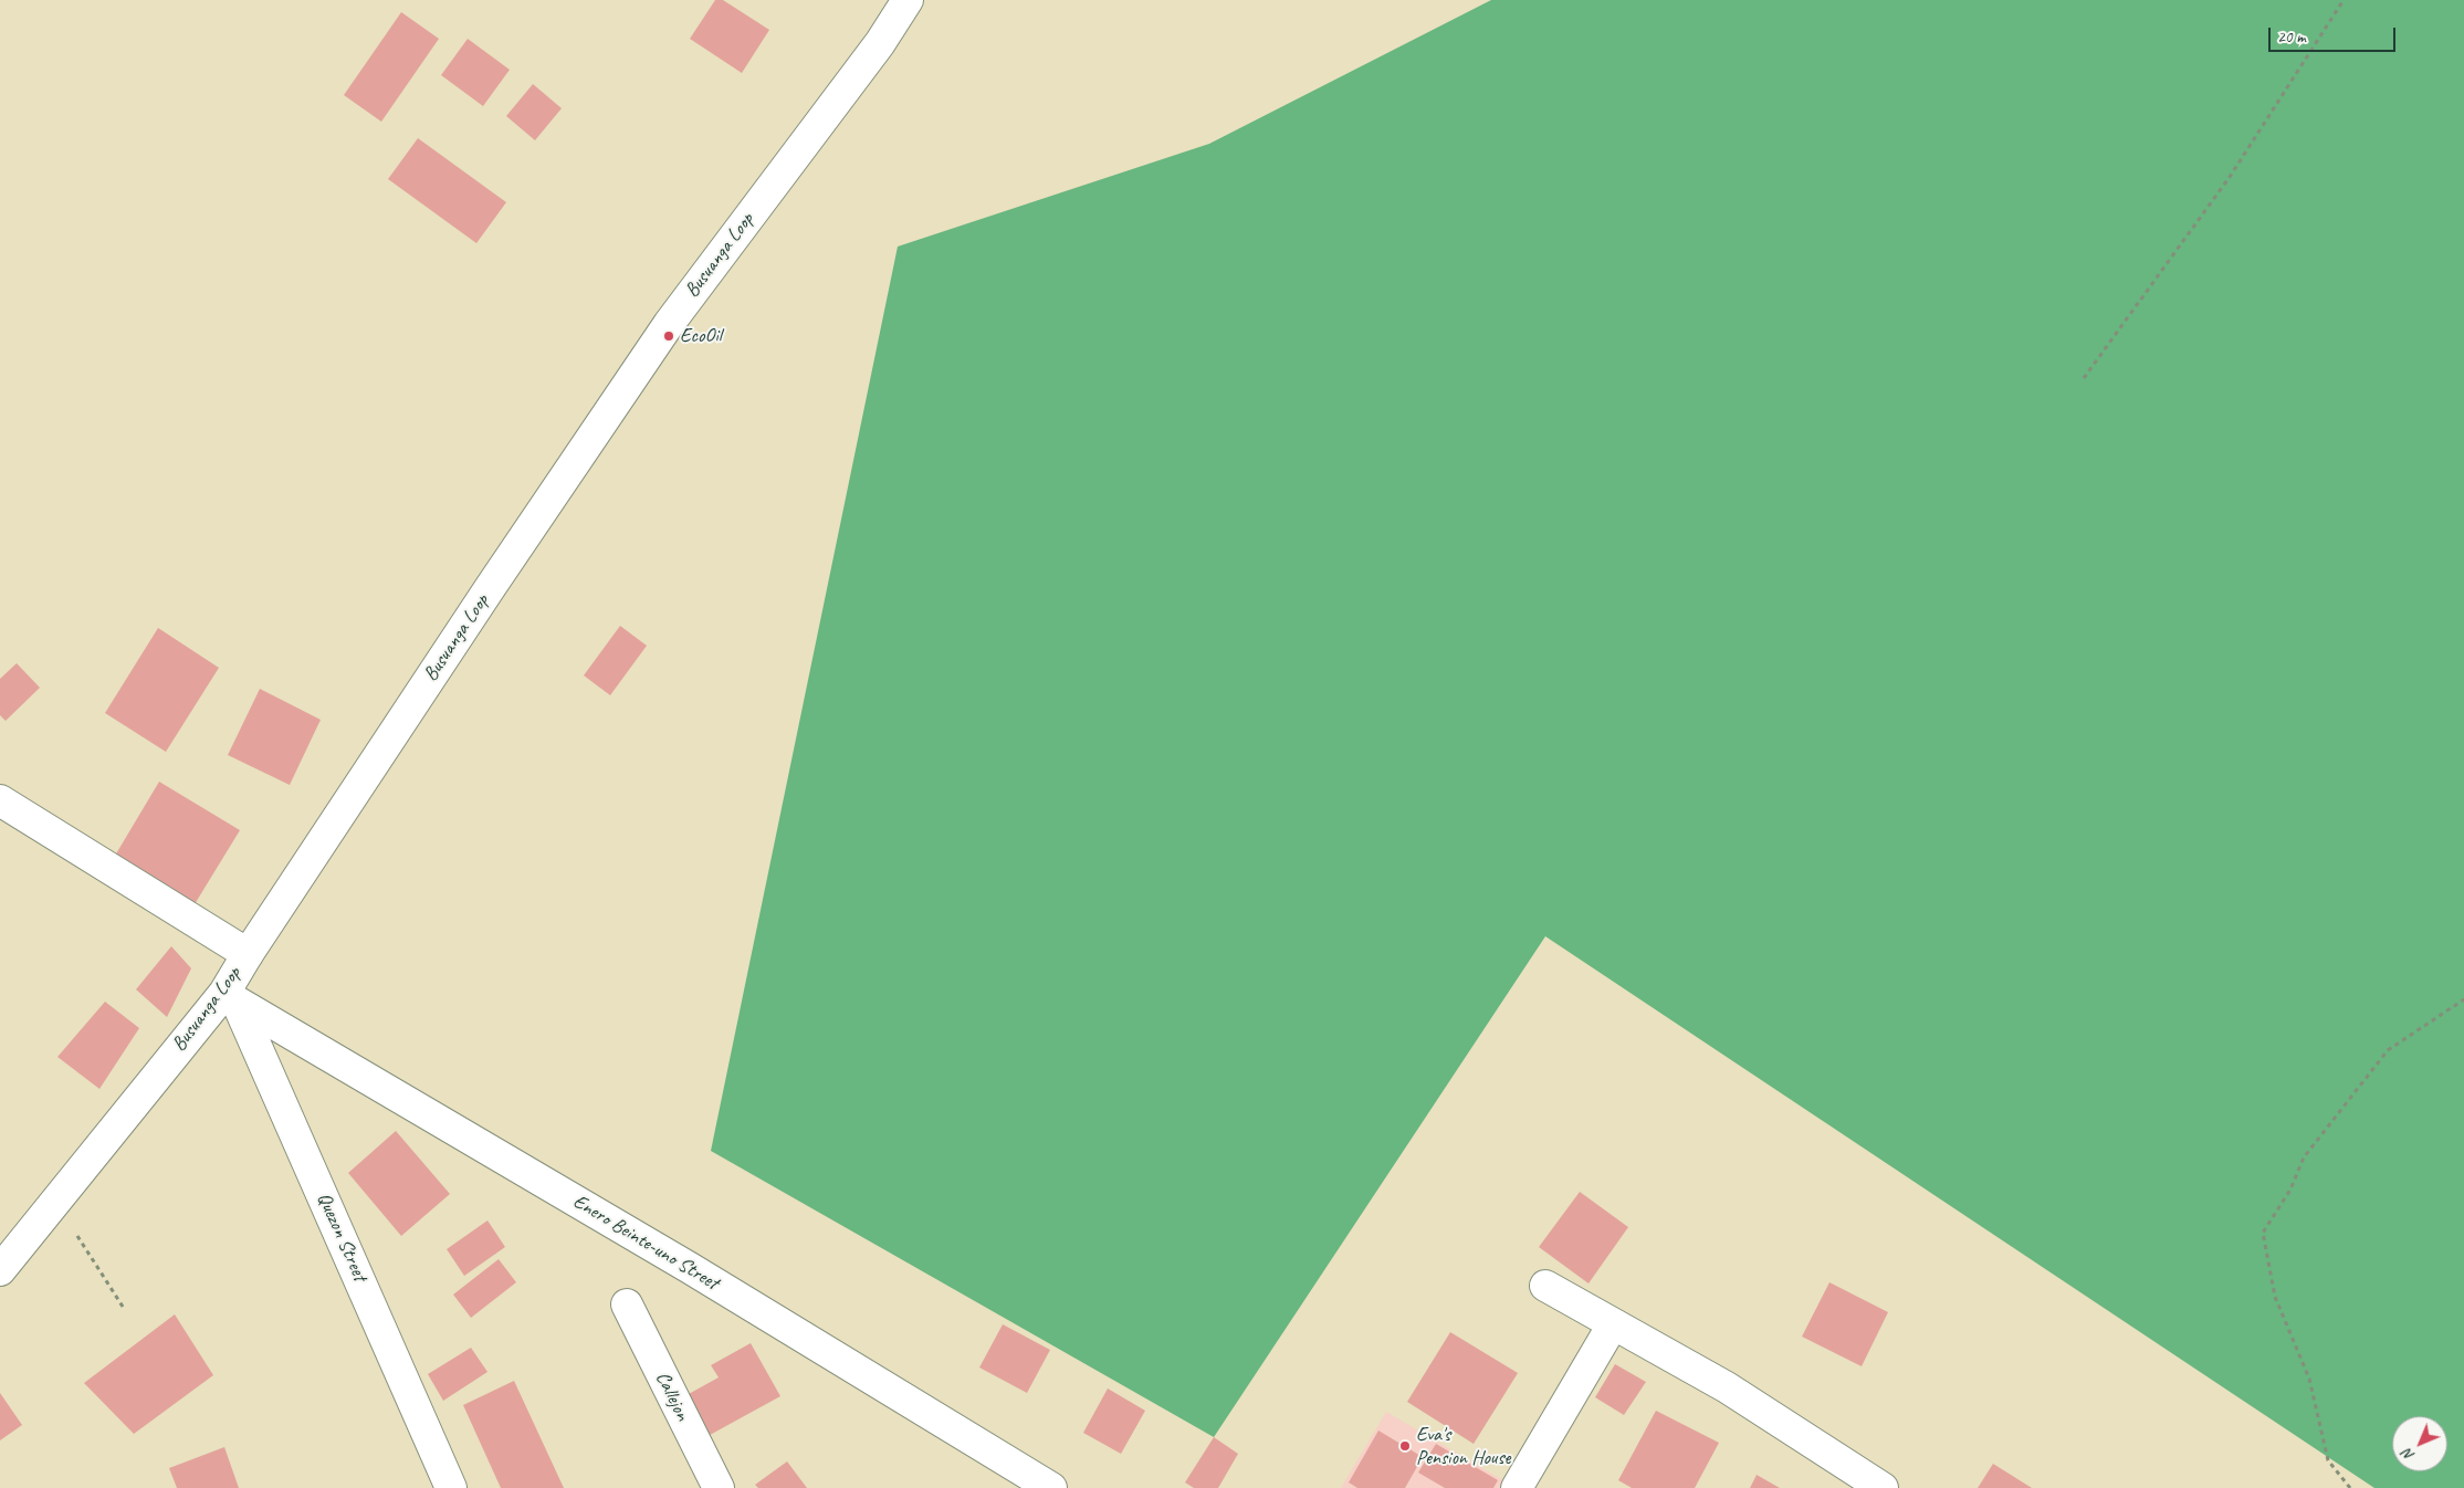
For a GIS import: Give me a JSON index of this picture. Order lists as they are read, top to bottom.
{
  "streets": {
    "street": [
      "Busuanga Loop",
      "Quezon Street",
      "Enero Beinte-uno Street",
      "Callejon"
    ]
  },
  "crossings": [
    ["Busuanga Loop", "Quezon Street"],
    ["Busuanga Loop", "Enero Beinte-uno Street"],
    ["Quezon Street", "Enero Beinte-uno Street"]
  ],
  "places": ["EcoOil", "Eva's Pension House"],
  "scale_bar": "20 m",
  "north": "bottom left"
}
